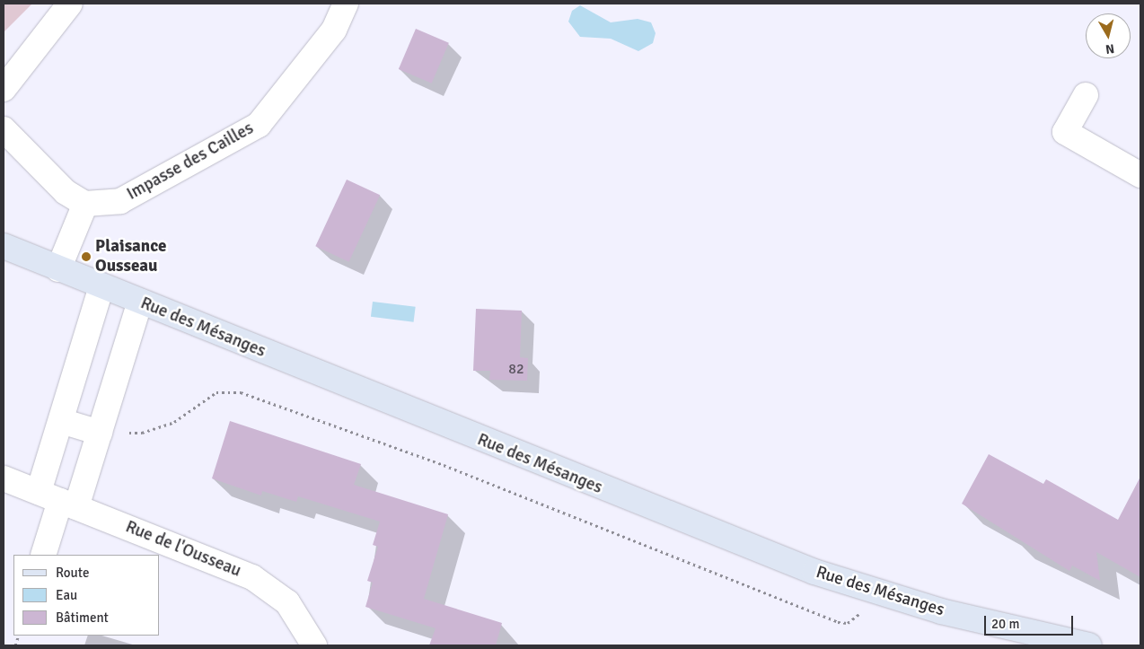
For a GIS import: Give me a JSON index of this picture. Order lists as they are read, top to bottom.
{
  "streets": {
    "main road": ["Rue des Mésanges"],
    "street": ["Impasse des Cailles", "Rue de l'Ousseau"]
  },
  "places": ["Plaisance Ousseau"],
  "house_numbers": ["82"],
  "legend": ["Route", "Eau", "Bâtiment"],
  "scale_bar": "20 m",
  "north": "bottom"
}
